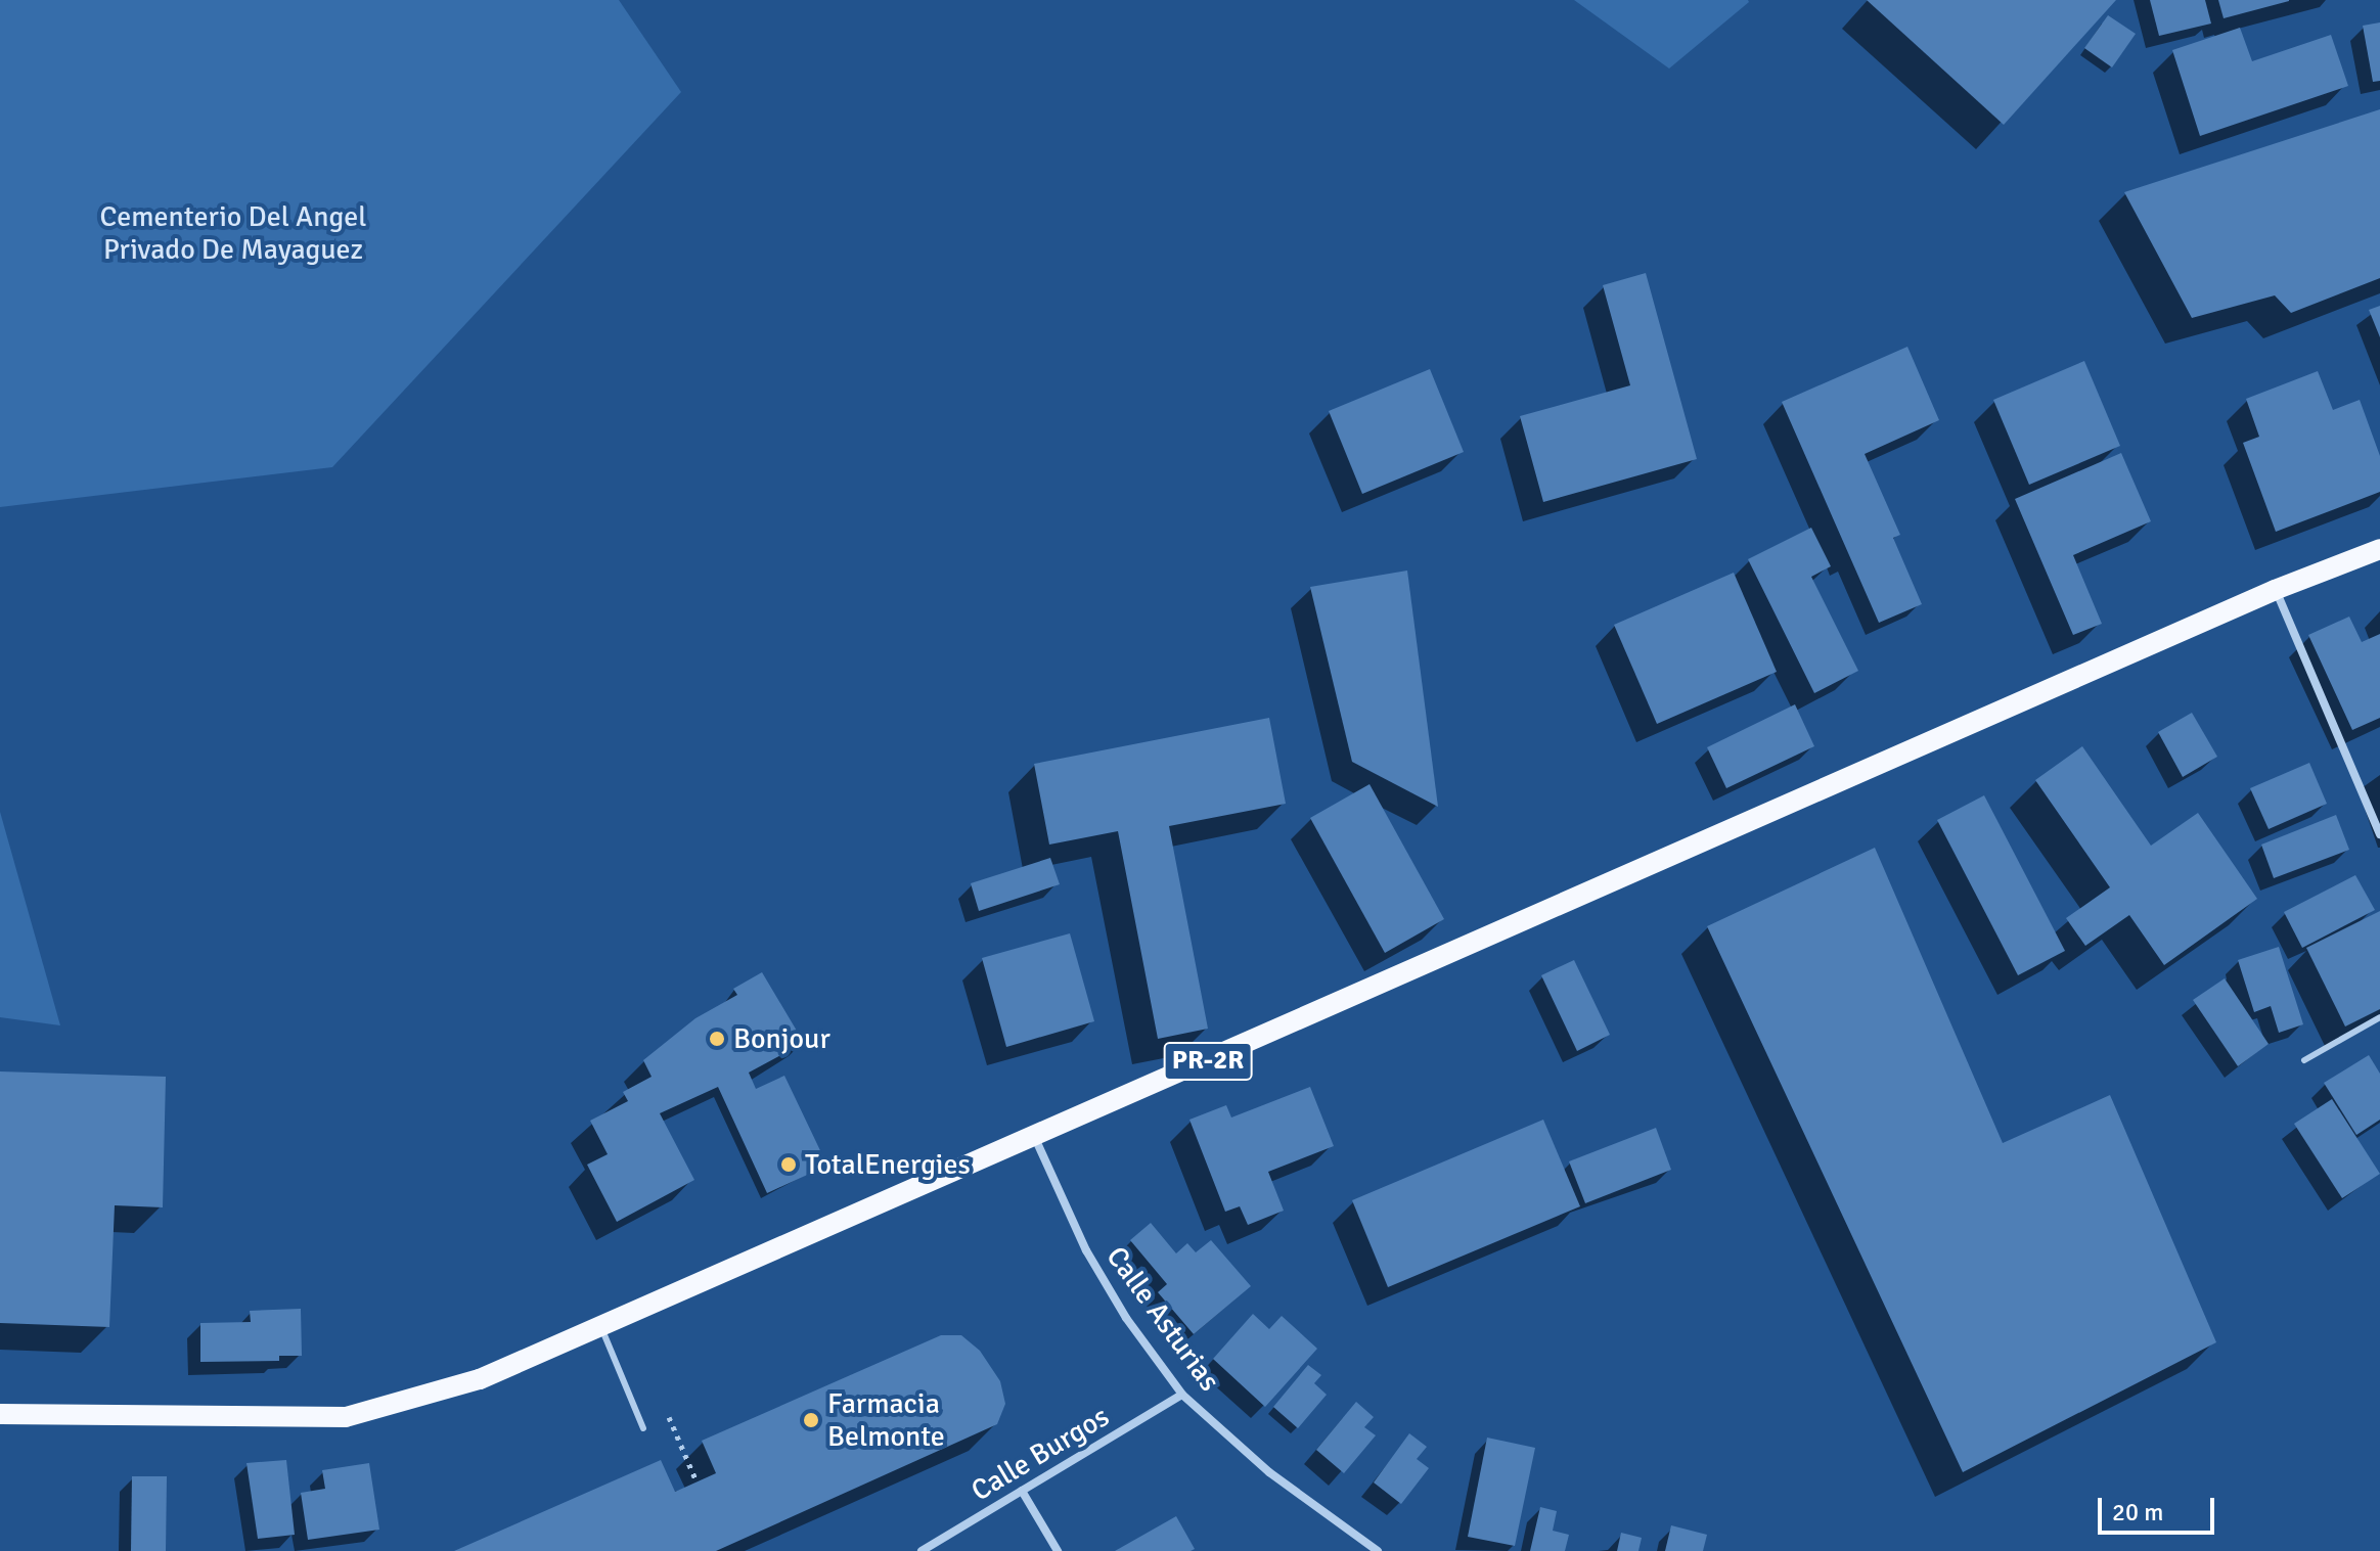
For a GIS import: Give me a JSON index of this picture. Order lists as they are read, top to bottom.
{
  "streets": {
    "main road": ["PR-2R"],
    "street": ["Calle Asturias", "Calle Burgos"]
  },
  "crossings": [
    ["PR-2R", "Calle Asturias"],
    ["Calle Asturias", "Calle Burgos"]
  ],
  "parks": ["Cementerio Del Angel Privado De Mayaguez"],
  "places": ["Bonjour", "TotalEnergies", "Farmacia Belmonte"],
  "scale_bar": "20 m"
}
